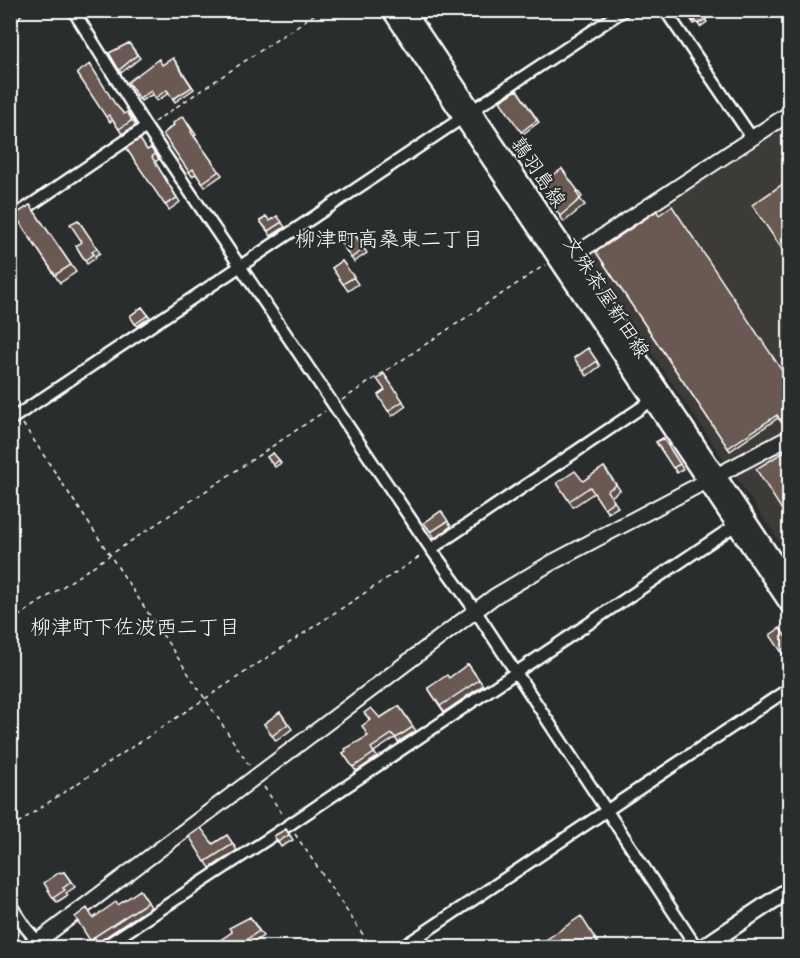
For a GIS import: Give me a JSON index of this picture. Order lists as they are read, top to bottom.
{
  "streets": {
    "main road": ["鶉羽島線", "文殊茶屋新田線"]
  },
  "crossings": [
    ["鶉羽島線", "文殊茶屋新田線"]
  ],
  "districts": ["柳津町高桑東二丁目", "柳津町下佐波西二丁目"]
}
